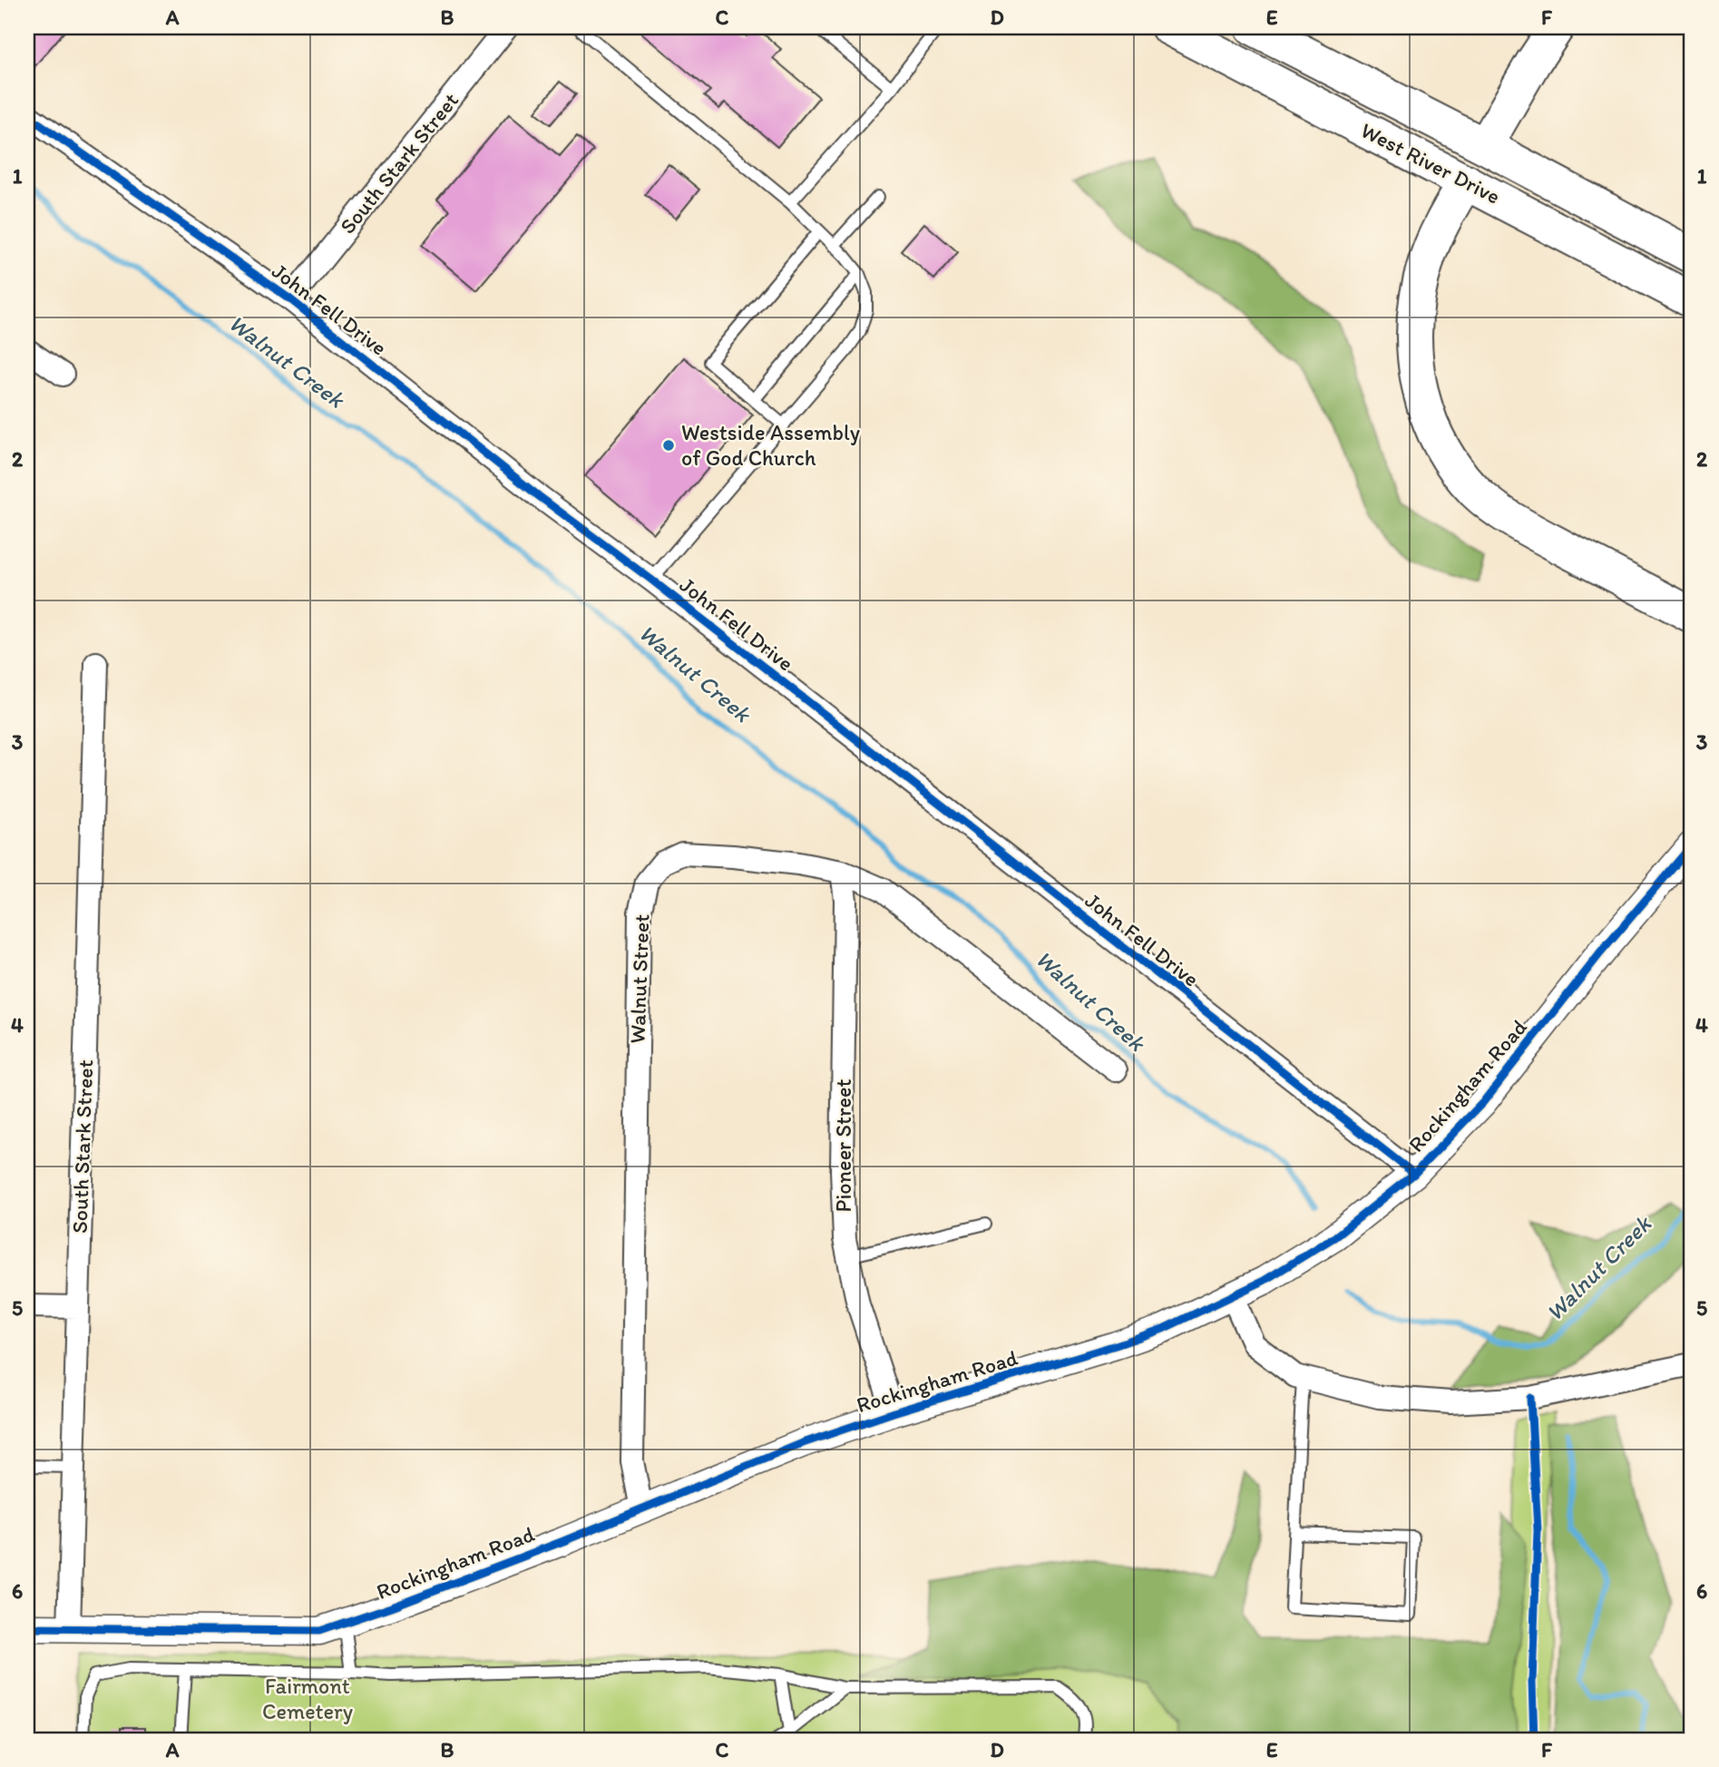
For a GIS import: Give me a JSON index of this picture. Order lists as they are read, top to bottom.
{
  "streets": {
    "main road": ["West River Drive"],
    "street": [
      "South Stark Street",
      "John Fell Drive",
      "Walnut Street",
      "Rockingham Road",
      "Pioneer Street"
    ]
  },
  "crossings": [
    ["South Stark Street", "John Fell Drive"],
    ["South Stark Street", "Rockingham Road"],
    ["John Fell Drive", "Rockingham Road"],
    ["Walnut Street", "Rockingham Road"],
    ["Walnut Street", "Pioneer Street"],
    ["Rockingham Road", "Pioneer Street"]
  ],
  "water": ["Walnut Creek"],
  "parks": ["Fairmont Cemetery"],
  "places": ["Westside Assembly of God Church"],
  "grid": {
    "columns": [
      "A",
      "B",
      "C",
      "D",
      "E",
      "F"
    ],
    "rows": [
      "1",
      "2",
      "3",
      "4",
      "5",
      "6"
    ]
  }
}
